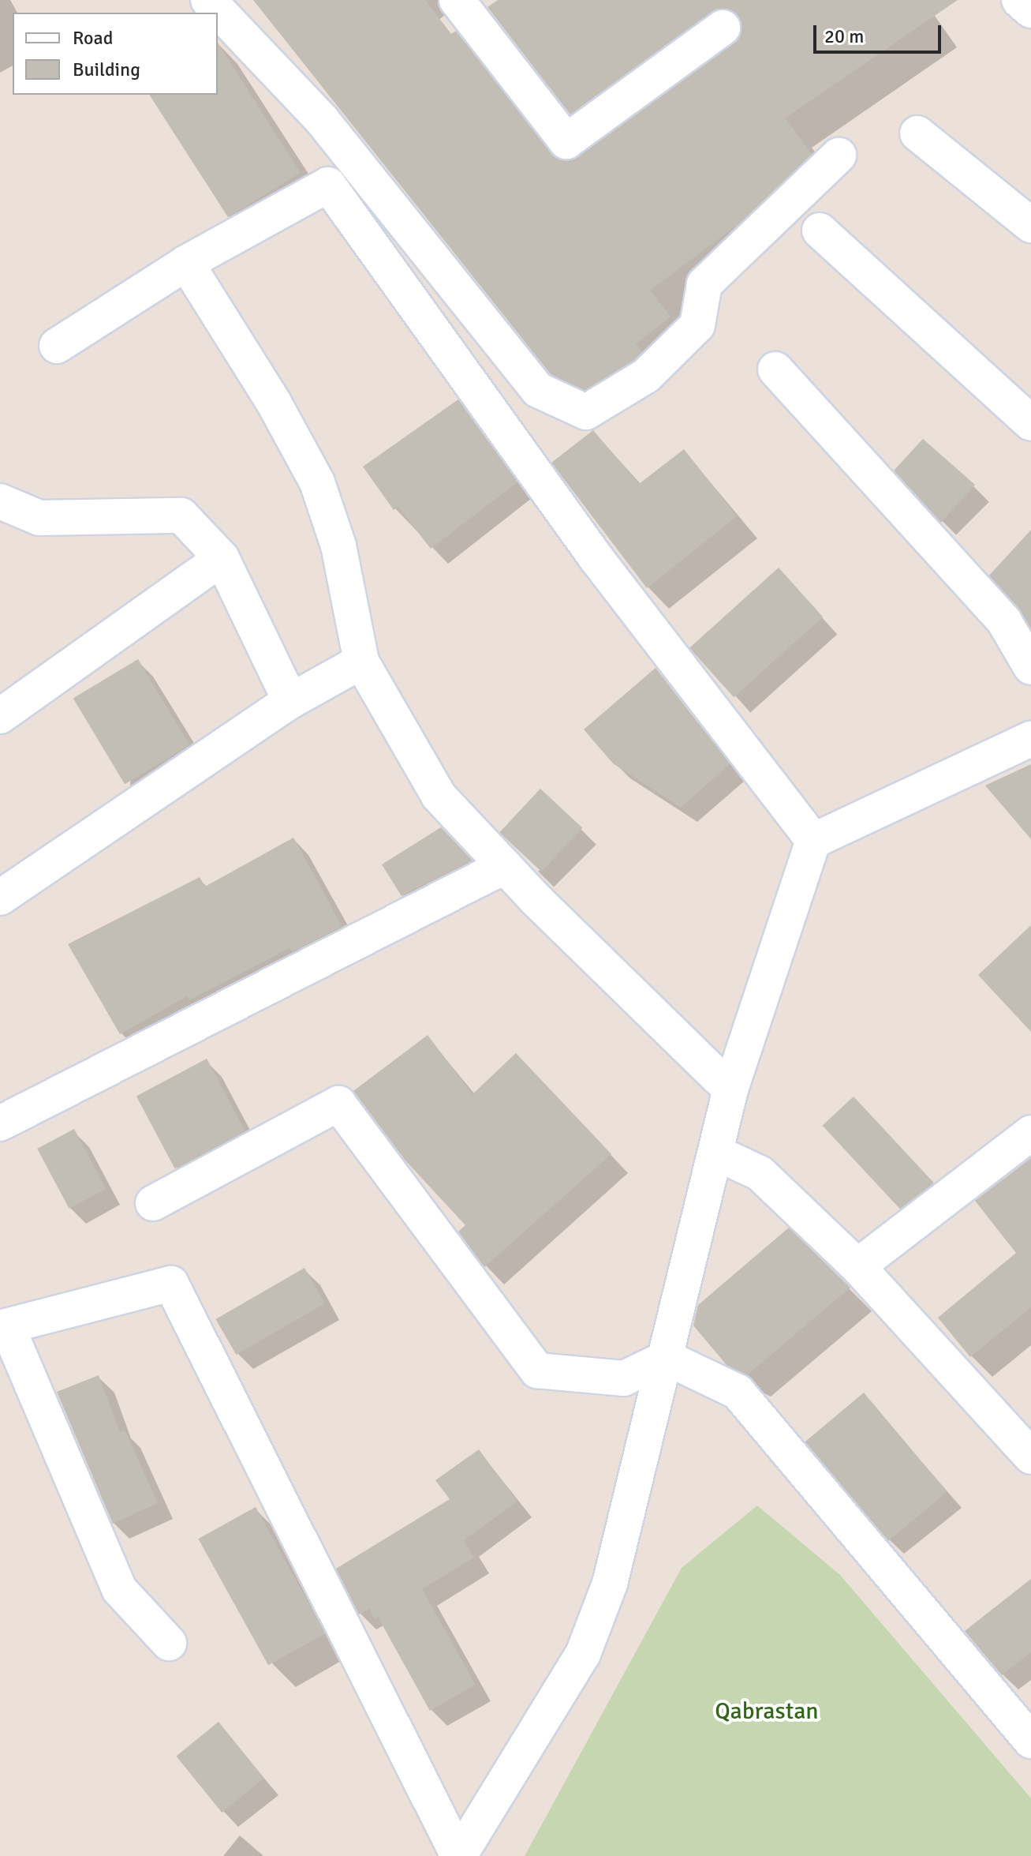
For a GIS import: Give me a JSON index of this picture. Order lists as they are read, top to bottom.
{
  "parks": ["Qabrastan"],
  "legend": ["Road", "Building"],
  "scale_bar": "20 m"
}
